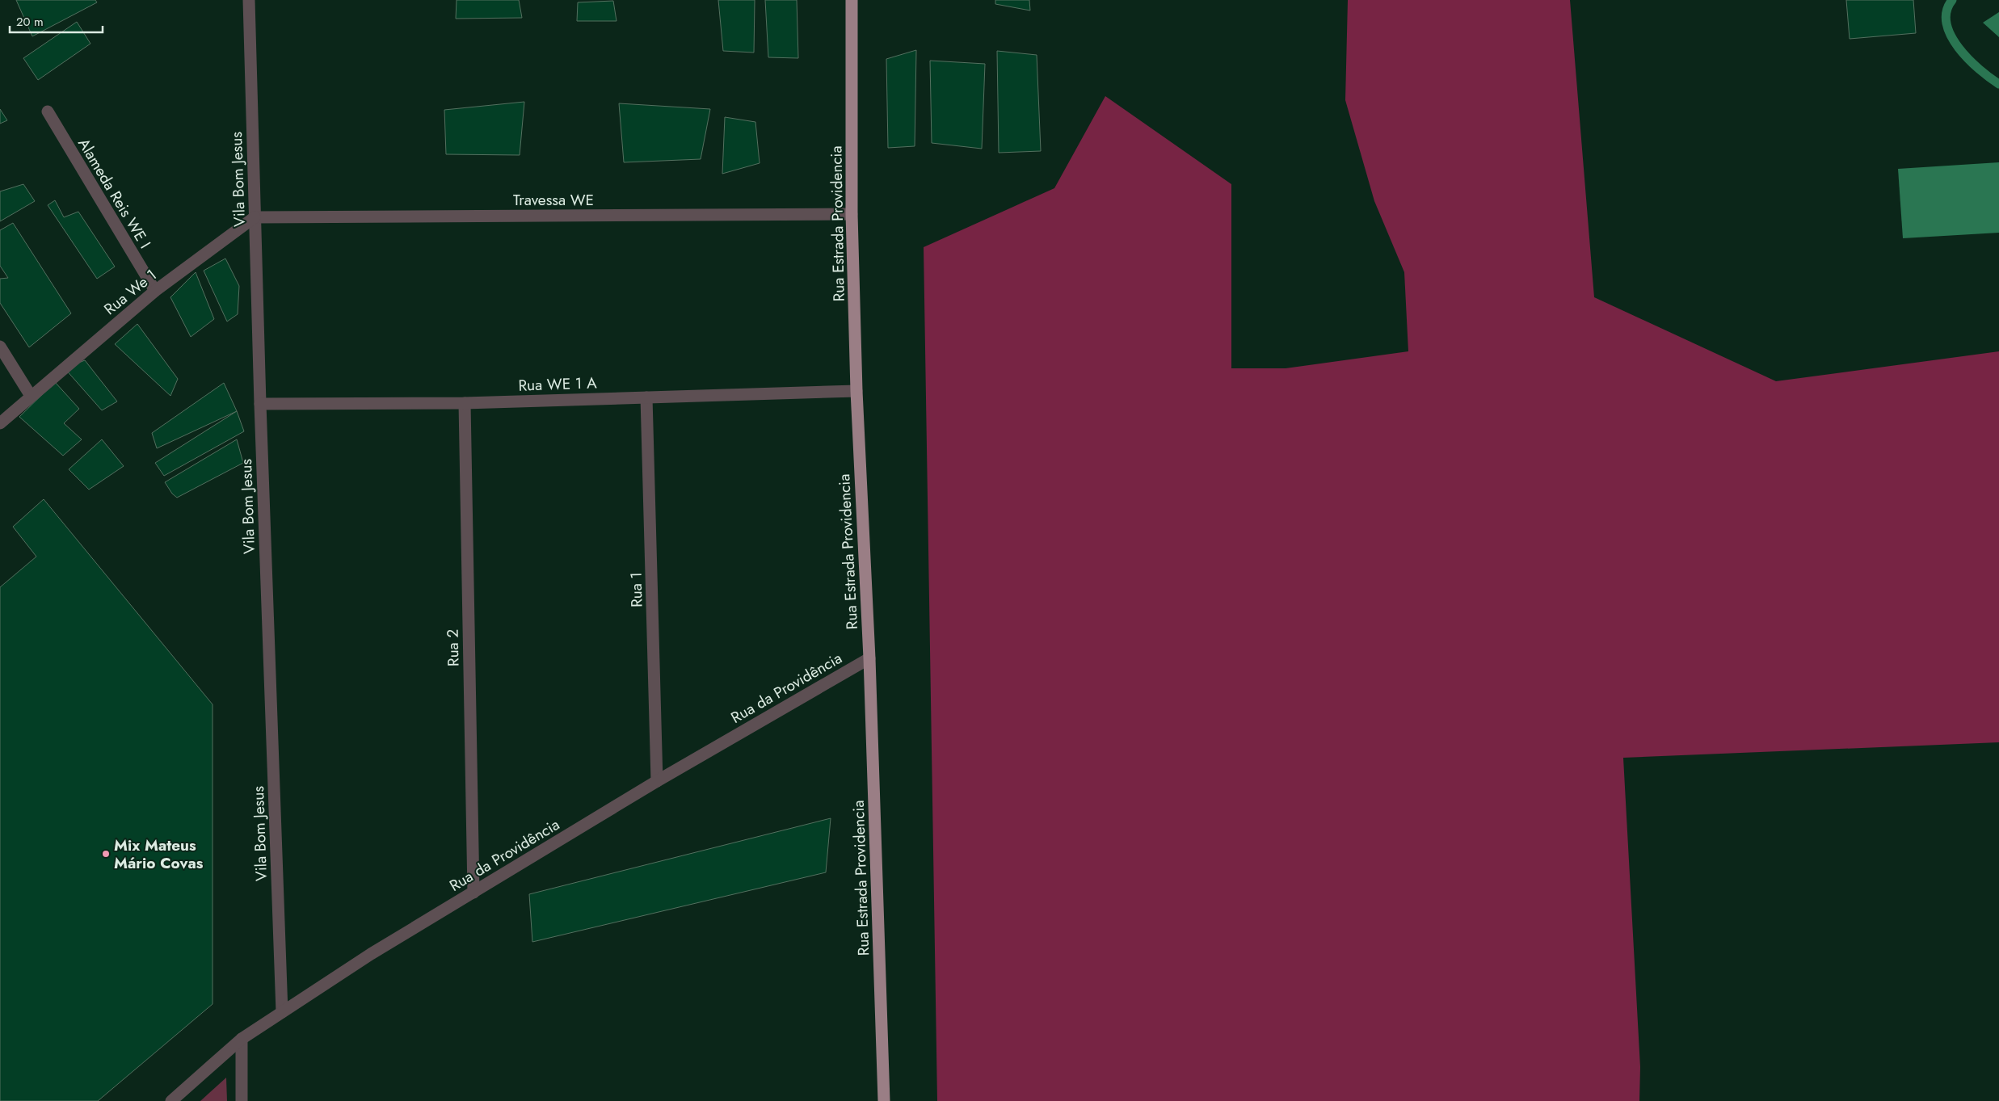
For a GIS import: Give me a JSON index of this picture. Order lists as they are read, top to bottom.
{
  "streets": {
    "main road": ["Rua Estrada Providencia"],
    "street": [
      "Vila Bom Jesus",
      "Alameda Reis WE I",
      "Travessa WE",
      "Rua We 1",
      "Rua WE 1 A",
      "Rua 1",
      "Rua 2",
      "Rua da Providência"
    ]
  },
  "crossings": [
    ["Vila Bom Jesus", "Travessa WE"],
    ["Vila Bom Jesus", "Rua We 1"],
    ["Vila Bom Jesus", "Rua WE 1 A"],
    ["Vila Bom Jesus", "Rua da Providência"],
    ["Alameda Reis WE I", "Rua We 1"],
    ["Travessa WE", "Rua Estrada Providencia"],
    ["Travessa WE", "Rua We 1"],
    ["Rua Estrada Providencia", "Rua WE 1 A"],
    ["Rua Estrada Providencia", "Rua da Providência"],
    ["Rua WE 1 A", "Rua 1"],
    ["Rua WE 1 A", "Rua 2"],
    ["Rua 1", "Rua da Providência"],
    ["Rua 2", "Rua da Providência"]
  ],
  "places": ["Mix Mateus Mário Covas"],
  "scale_bar": "20 m"
}
